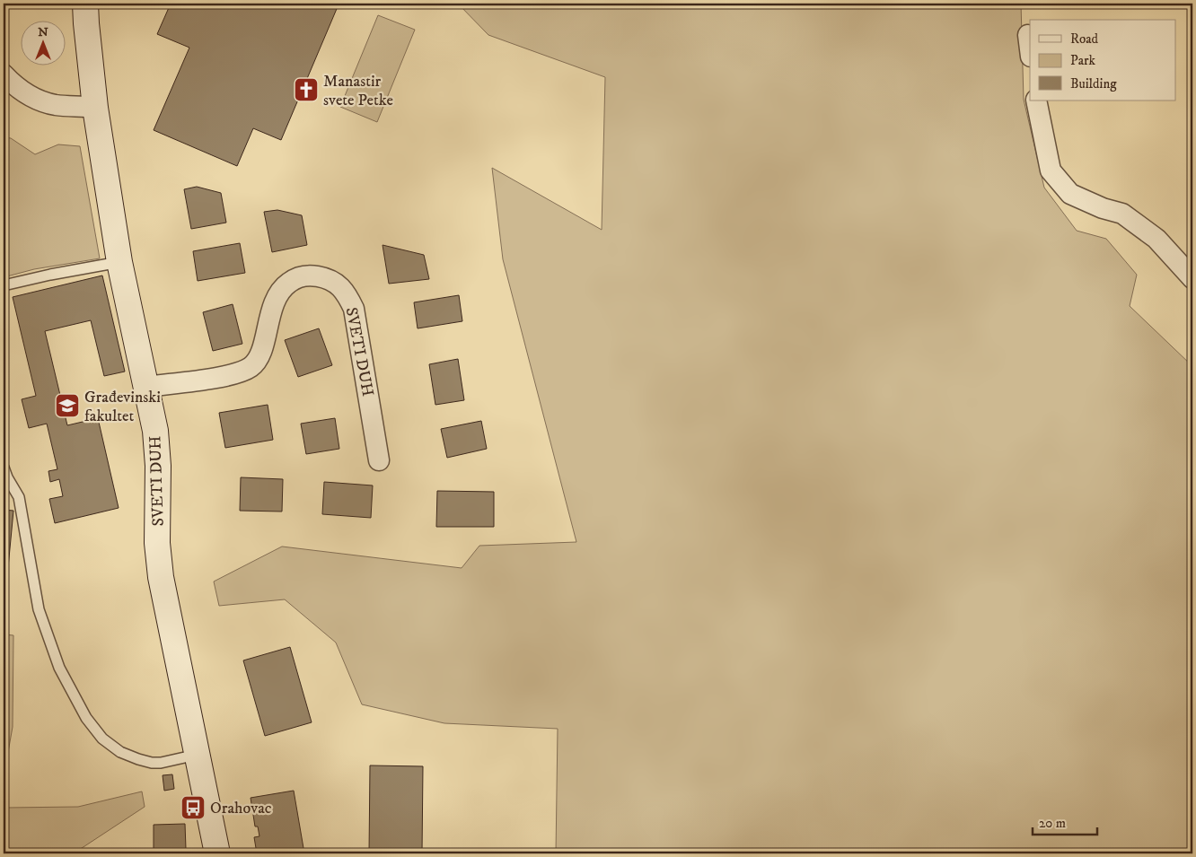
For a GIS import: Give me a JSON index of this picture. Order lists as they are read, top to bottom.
{
  "streets": {
    "main road": ["SVETI DUH"]
  },
  "places": {
    "church": ["Manastir svete Petke"],
    "school or university": ["Građevinski fakultet"],
    "bus stop": ["Orahovac"]
  },
  "legend": ["Road", "Park", "Building"],
  "scale_bar": "20 m",
  "north": "top"
}
